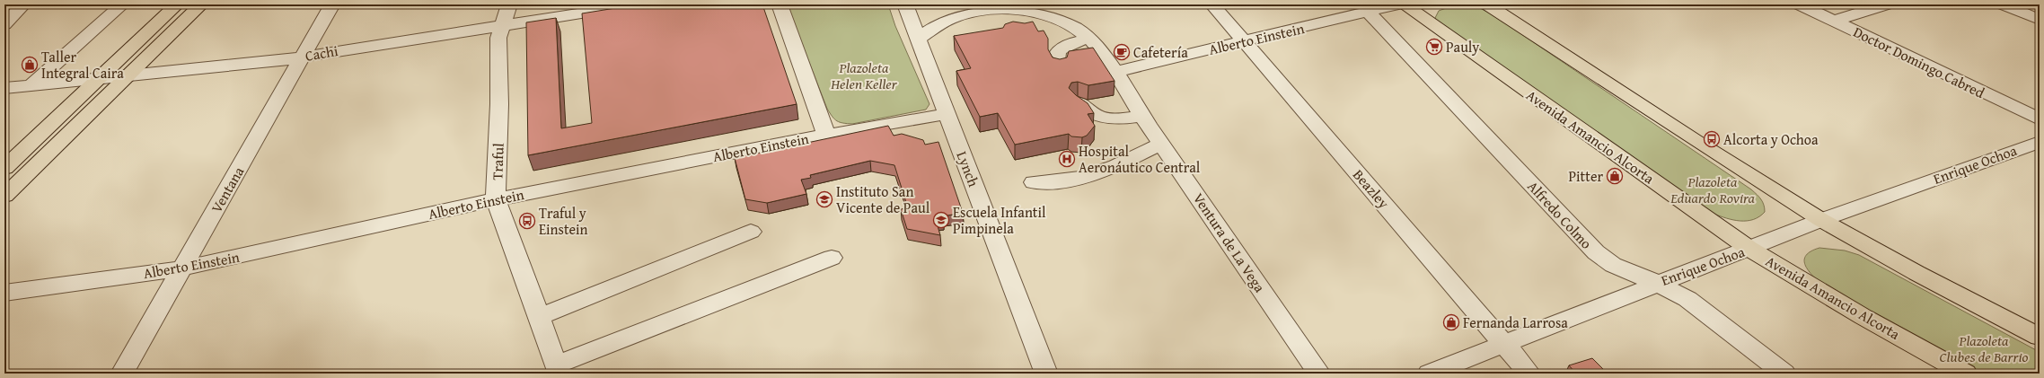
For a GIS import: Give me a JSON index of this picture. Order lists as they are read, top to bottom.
{
  "streets": {
    "main road": ["Avenida Amancio Alcorta"],
    "street": [
      "Alberto Einstein",
      "Cachi",
      "Doctor Domingo Cabred",
      "Traful",
      "Enrique Ochoa",
      "Lynch",
      "Beazley",
      "Ventana",
      "Alfredo Colmo",
      "Ventura de La Vega"
    ]
  },
  "crossings": [
    ["Alberto Einstein", "Traful"],
    ["Alberto Einstein", "Lynch"],
    ["Alberto Einstein", "Beazley"],
    ["Alberto Einstein", "Ventana"],
    ["Alberto Einstein", "Alfredo Colmo"],
    ["Alberto Einstein", "Ventura de La Vega"],
    ["Cachi", "Traful"],
    ["Cachi", "Ventana"],
    ["Avenida Amancio Alcorta", "Enrique Ochoa"],
    ["Enrique Ochoa", "Beazley"],
    ["Enrique Ochoa", "Alfredo Colmo"],
    ["Lynch", "Ventura de La Vega"]
  ],
  "parks": ["Plazoleta Helen Keller", "Plazoleta Eduardo Rovira", "Plazoleta Clubes de Barrio"],
  "places": {
    "supermarket": ["Pauly"],
    "cafe": ["Cafetería"],
    "shop": ["Taller Integral Caira", "Pitter", "Fernanda Larrosa"],
    "bus stop": ["Alcorta y Ochoa", "Traful y Einstein"],
    "hospital": ["Hospital Aeronáutico Central"],
    "school or university": ["Instituto San Vicente de Paul", "Escuela Infantil Pimpinela"]
  }
}
